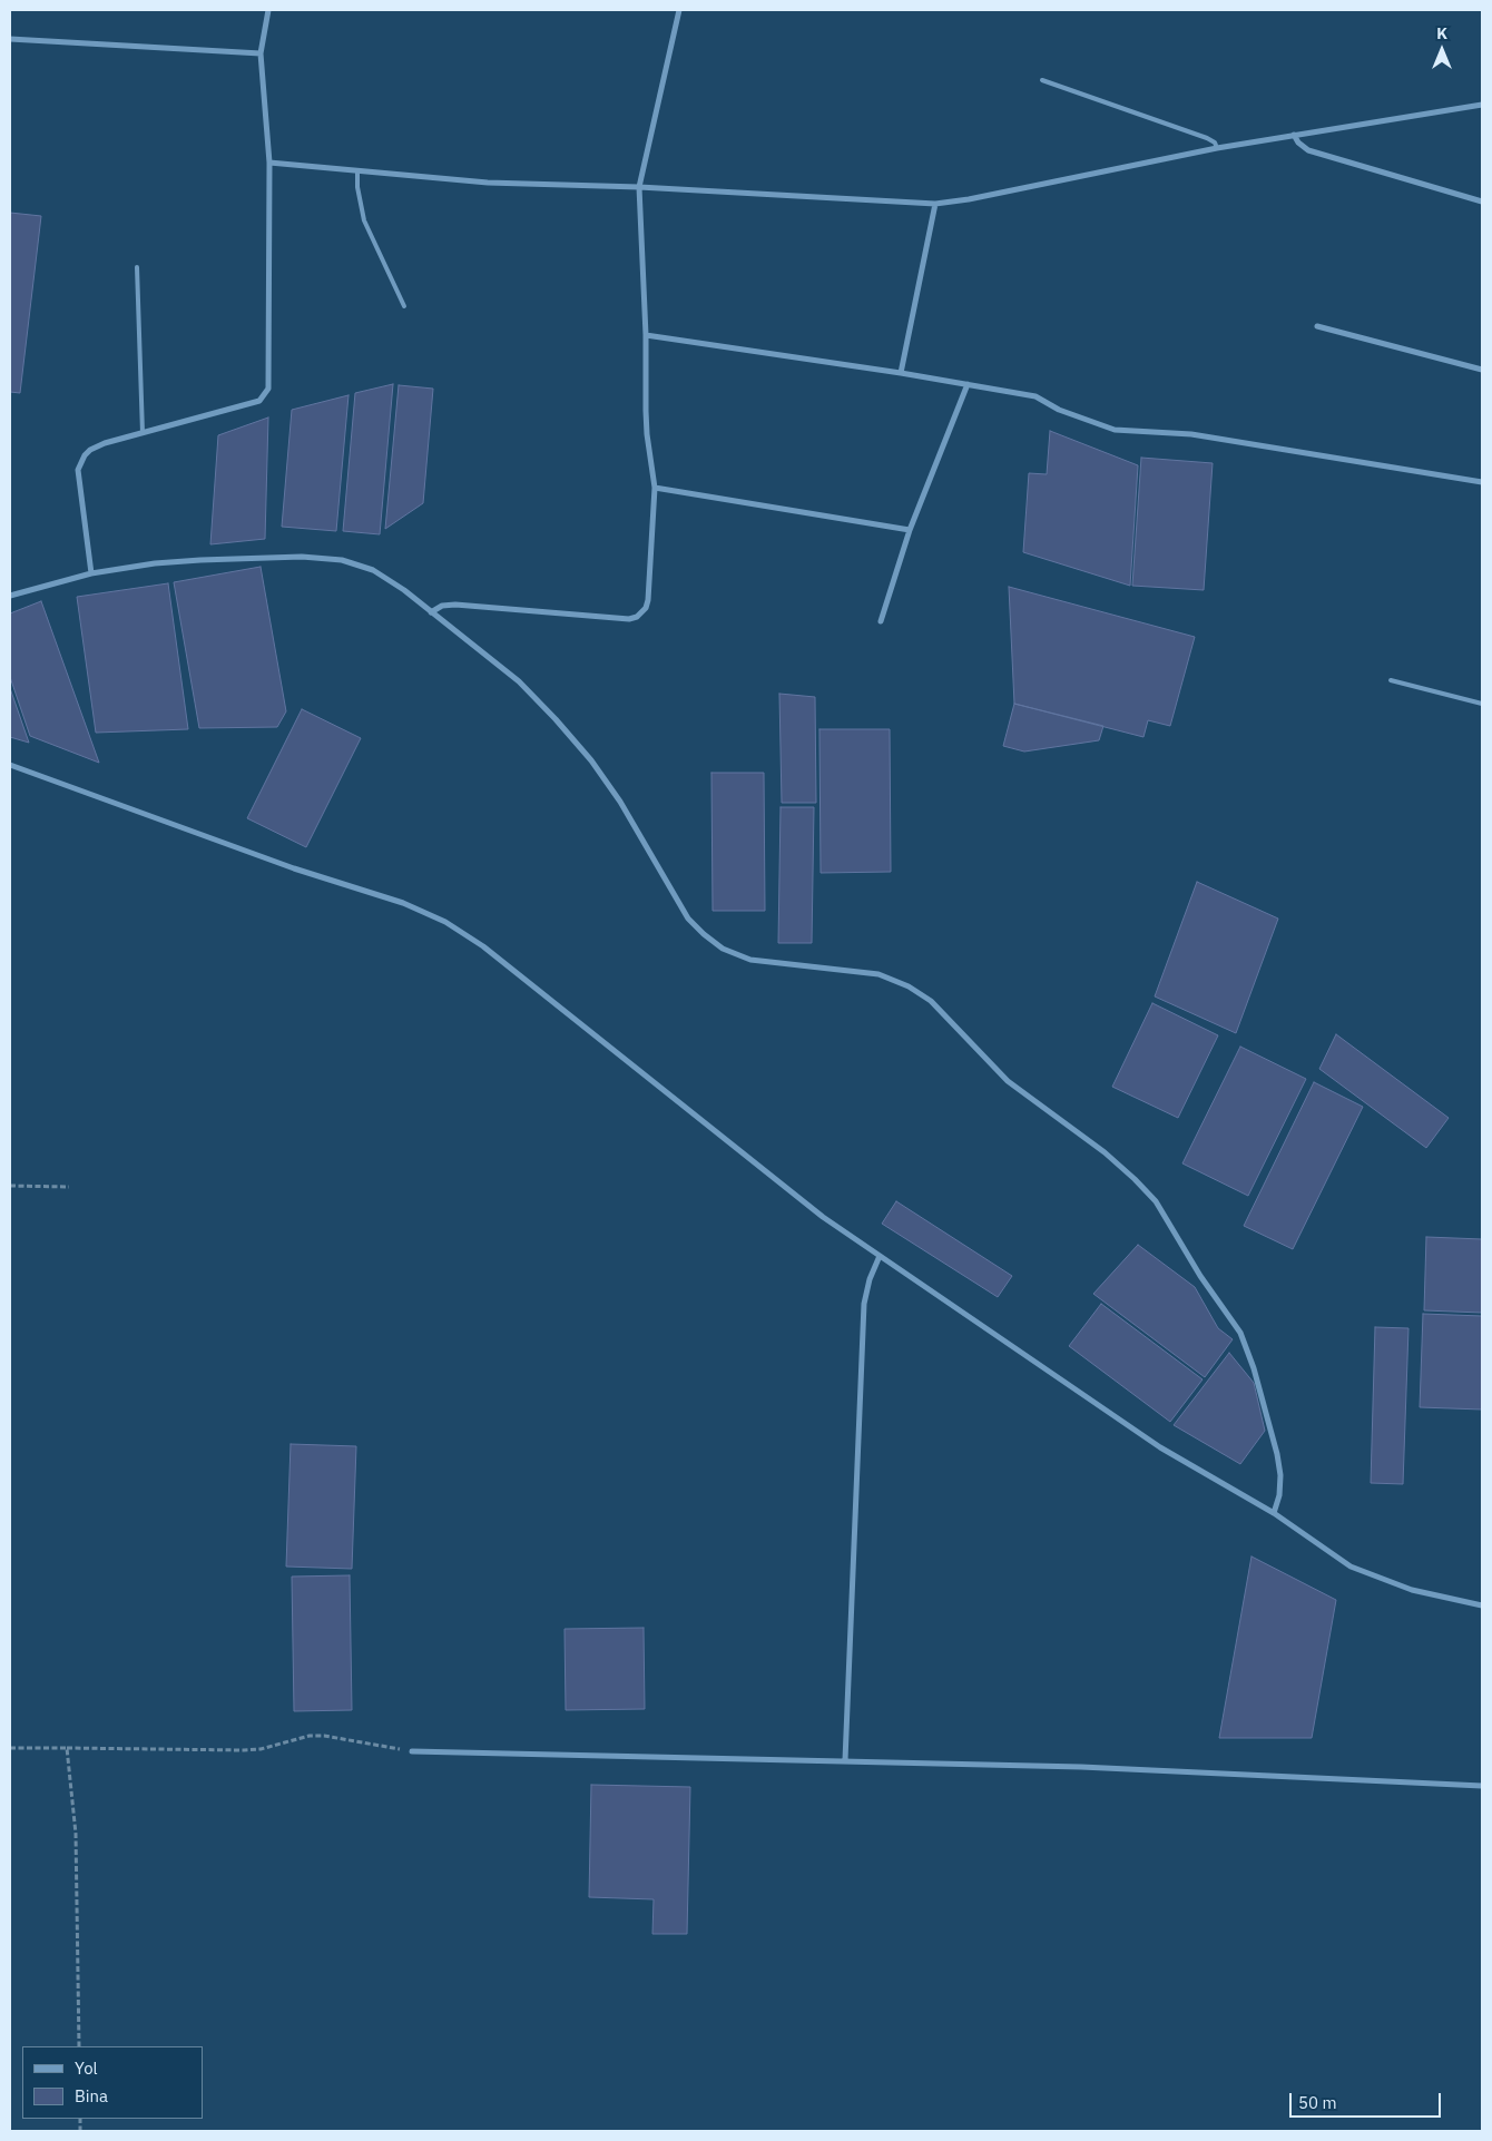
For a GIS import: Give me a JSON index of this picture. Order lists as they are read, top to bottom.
{
  "legend": ["Yol", "Bina"],
  "scale_bar": "50 m",
  "north": "top"
}
